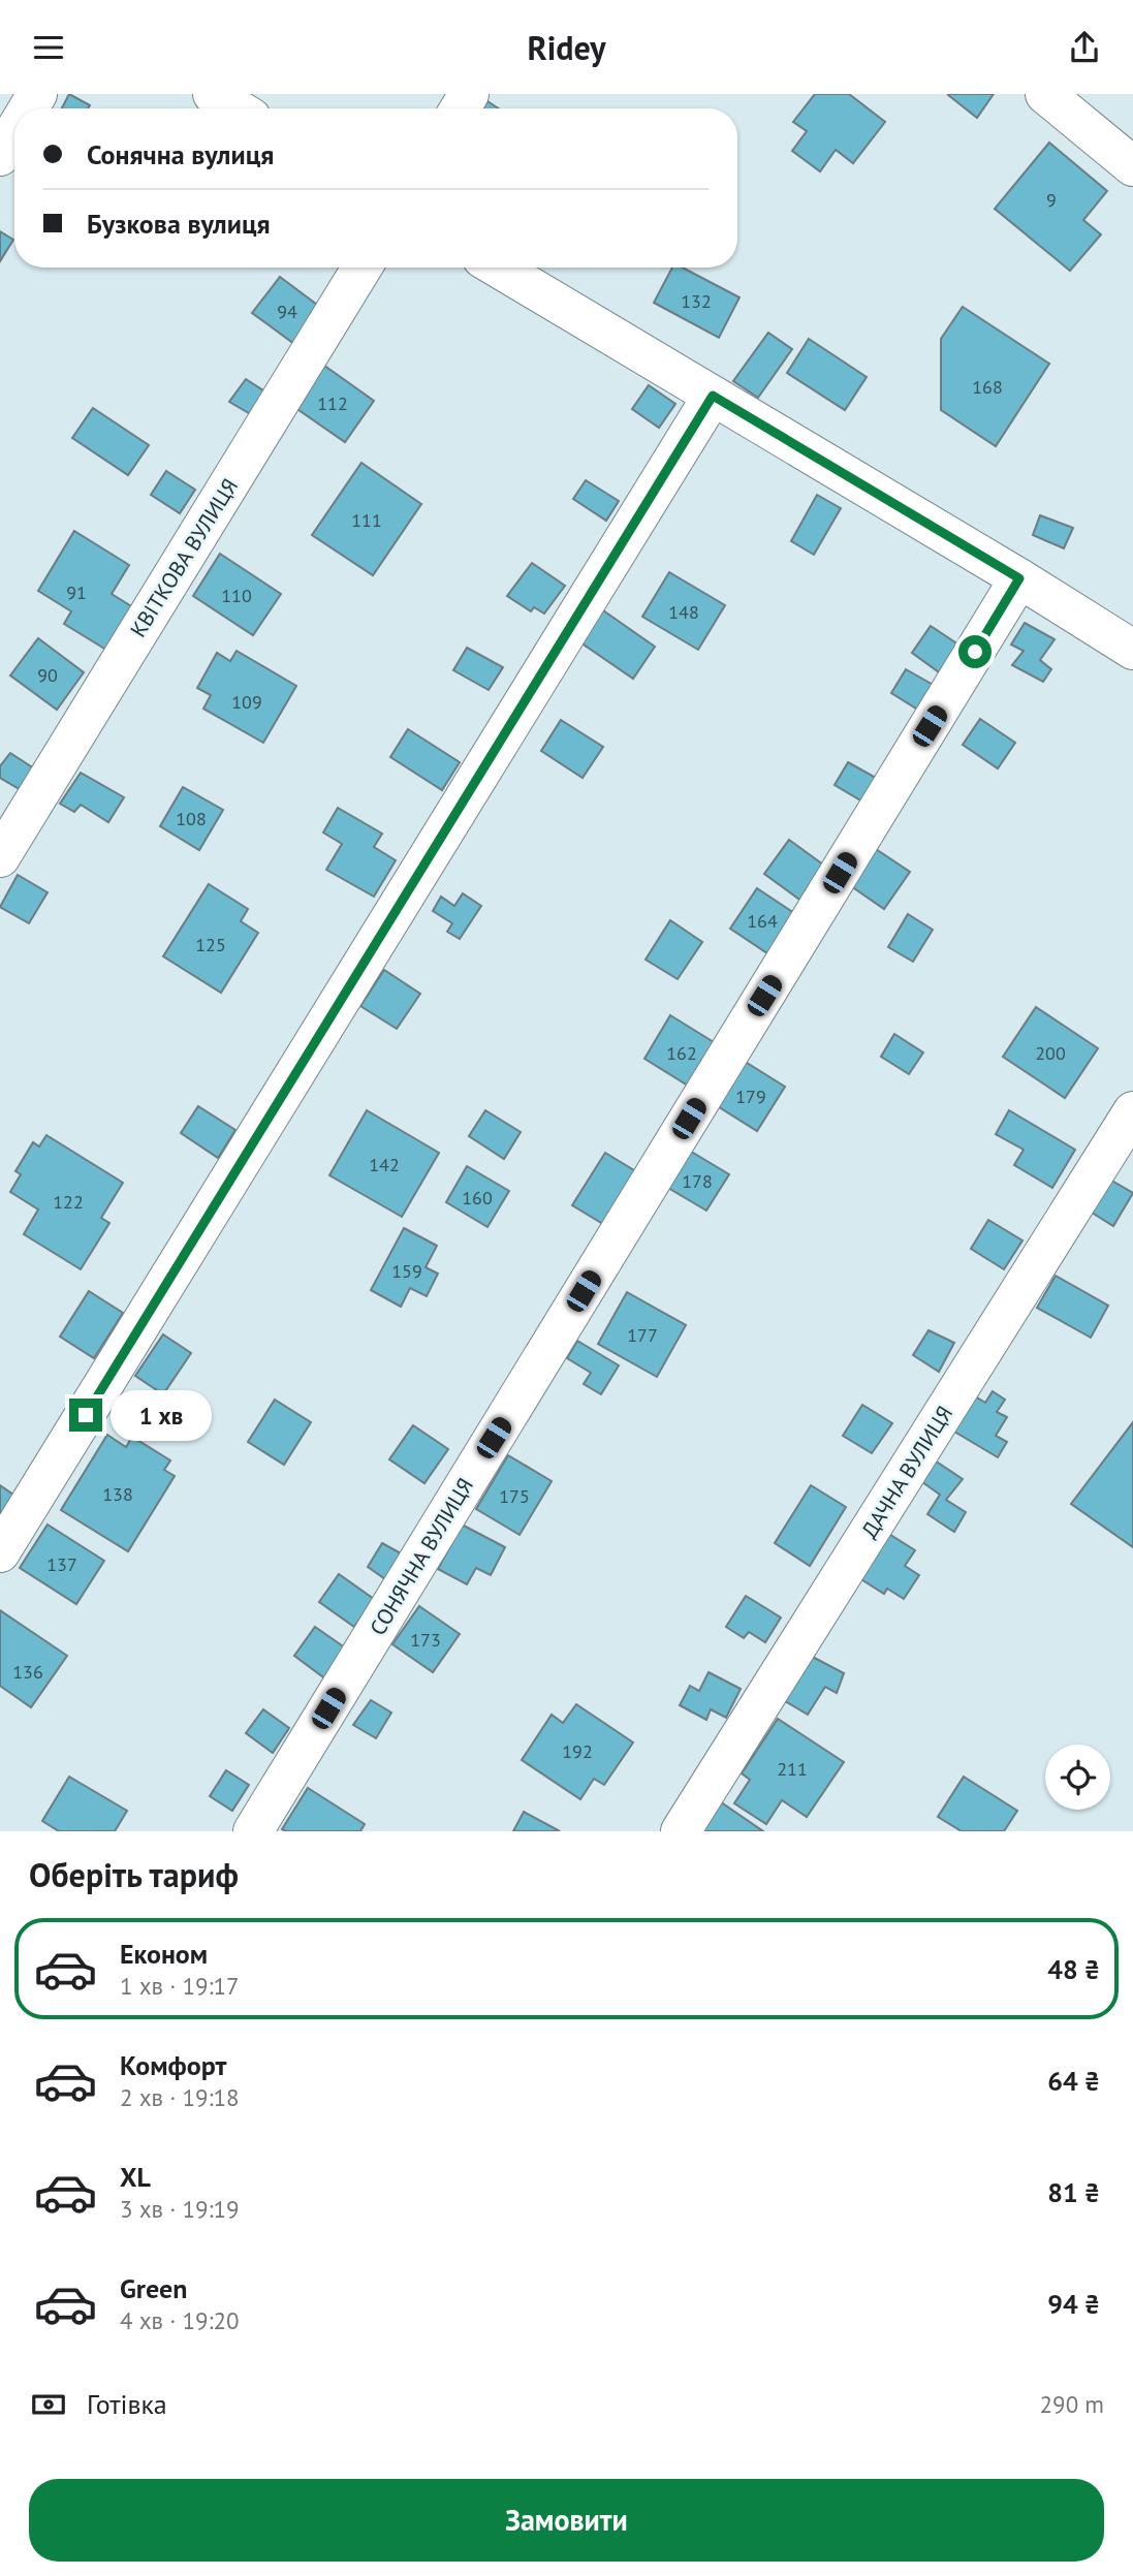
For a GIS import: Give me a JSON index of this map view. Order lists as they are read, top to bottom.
{
  "streets": {
    "street": ["КВІТКОВА ВУЛИЦЯ", "ДАЧНА ВУЛИЦЯ", "СОНЯЧНА ВУЛИЦЯ"]
  },
  "house_numbers": [
    "9",
    "132",
    "94",
    "168",
    "112",
    "111",
    "91",
    "110",
    "148",
    "90",
    "109",
    "108",
    "164",
    "125",
    "162",
    "200",
    "179",
    "142",
    "178",
    "160",
    "122",
    "159",
    "177",
    "138",
    "175",
    "137",
    "173",
    "136",
    "192",
    "211"
  ],
  "page": {
    "header": "Ridey",
    "banner": ["Сонячна вулиця", "Бузкова вулиця"],
    "bubble": "1 хв",
    "heading": "Оберіть тариф",
    "list": [
      {
        "name": "Економ",
        "note": "1 хв · 19:17",
        "value": "48 ₴"
      },
      {
        "name": "Комфорт",
        "note": "2 хв · 19:18",
        "value": "64 ₴"
      },
      {
        "name": "XL",
        "note": "3 хв · 19:19",
        "value": "81 ₴"
      },
      {
        "name": "Green",
        "note": "4 хв · 19:20",
        "value": "94 ₴"
      }
    ],
    "pay": ["Готівка", "290 m"],
    "buttons": "Замовити"
  }
}
